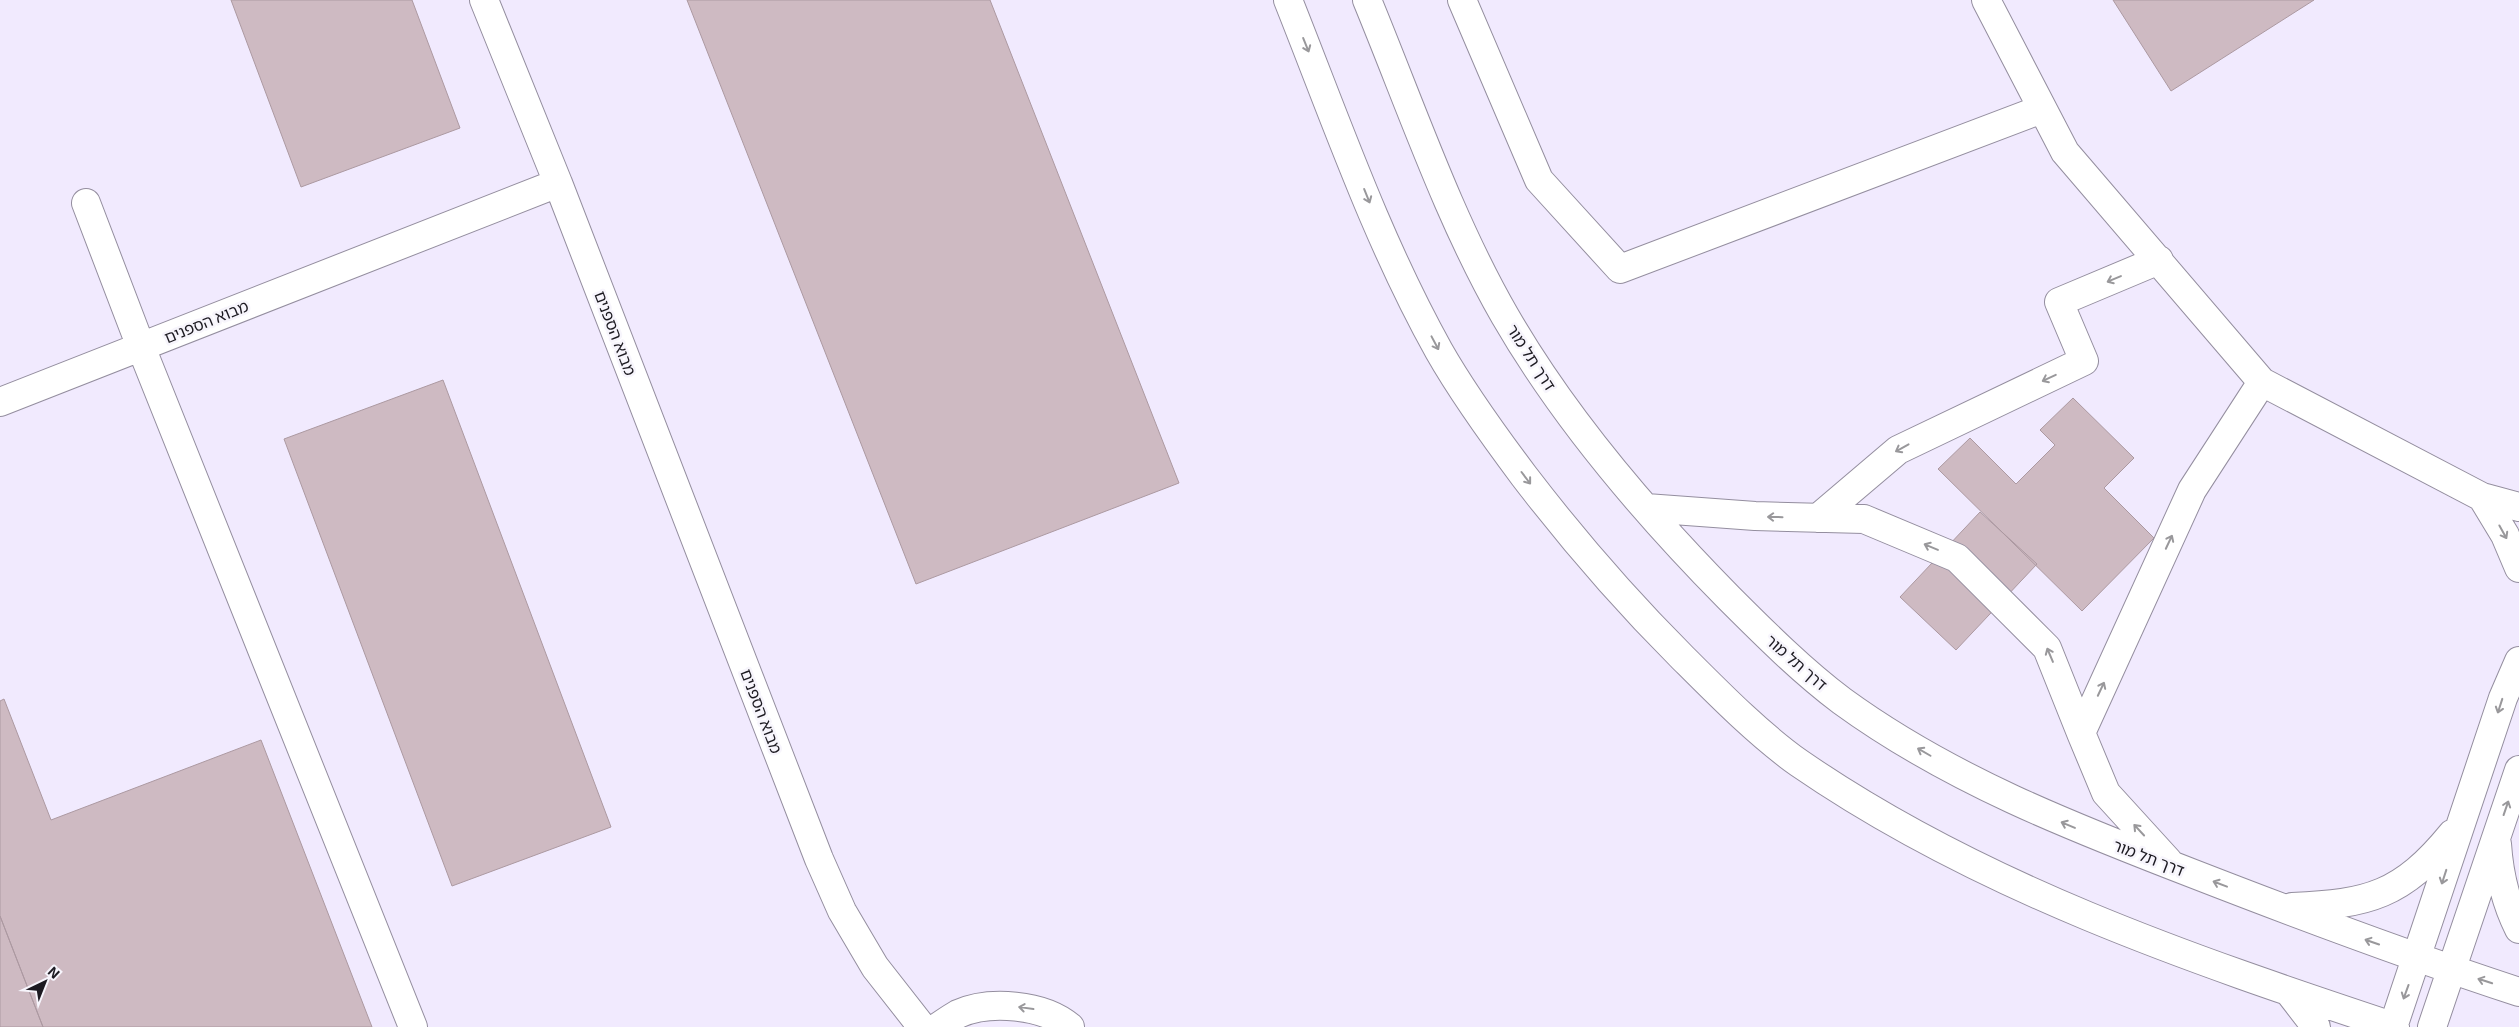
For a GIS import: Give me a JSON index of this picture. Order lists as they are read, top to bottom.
{
  "streets": {
    "street": ["מבוא הספנים", "דרך תל מור"]
  },
  "north": "top right"
}
